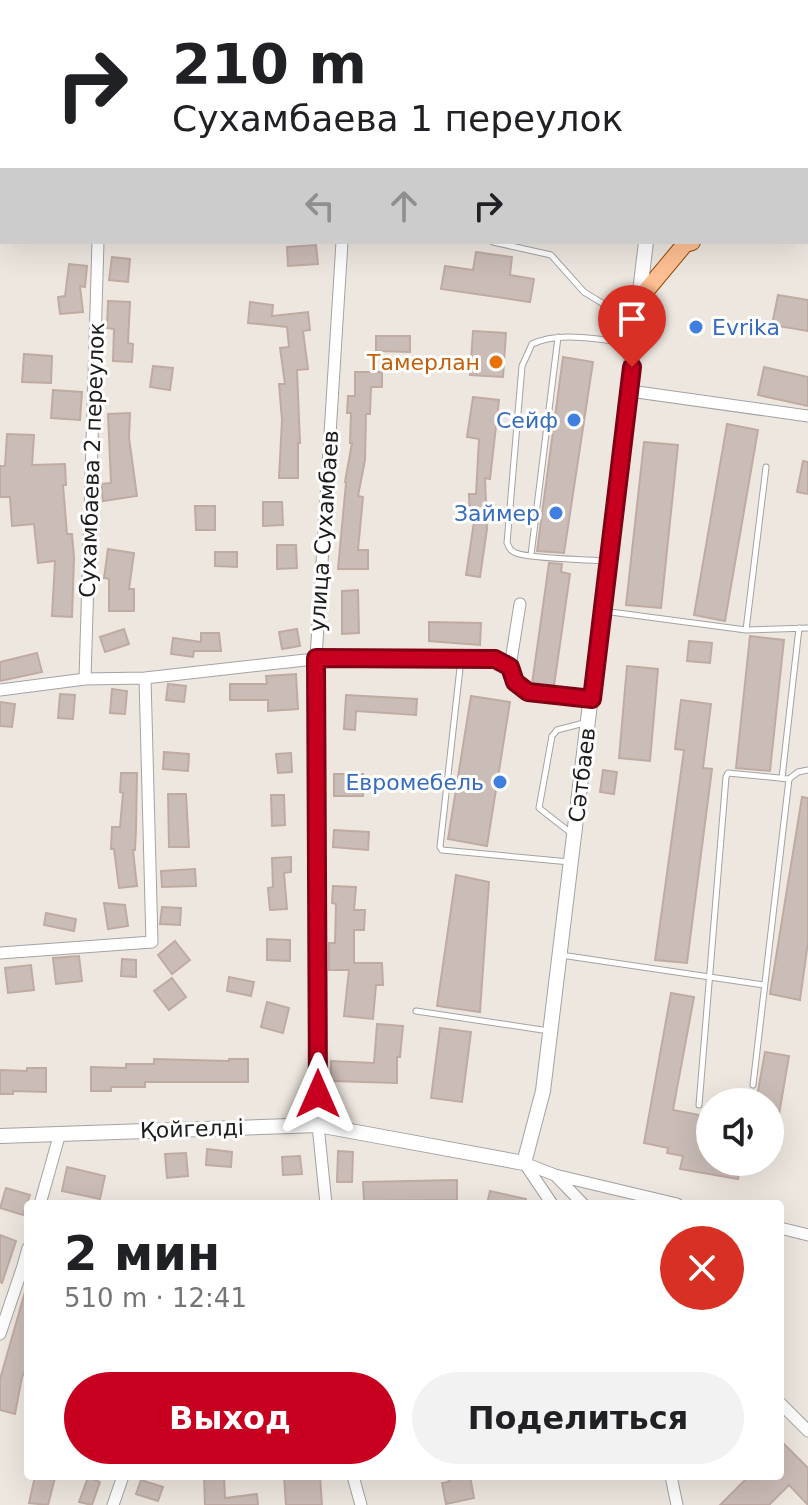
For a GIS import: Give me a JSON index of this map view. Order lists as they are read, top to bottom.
{
  "streets": {
    "street": [
      "Сухамбаева 2 переулок",
      "улица Сухамбаев",
      "Сәтбаев",
      "Қойгелді"
    ]
  },
  "crossings": [
    ["улица Сухамбаев", "Қойгелді"],
    ["Сәтбаев", "Қойгелді"]
  ],
  "places": [
    "Evrika",
    "Тамерлан",
    "Сейф",
    "Займер",
    "Евромебель"
  ],
  "page": {
    "turn": ["210 m", "Сухамбаева 1 переулок"],
    "heading": ["2 мин", "510 m · 12:41"],
    "buttons": ["Выход", "Поделиться"]
  }
}
